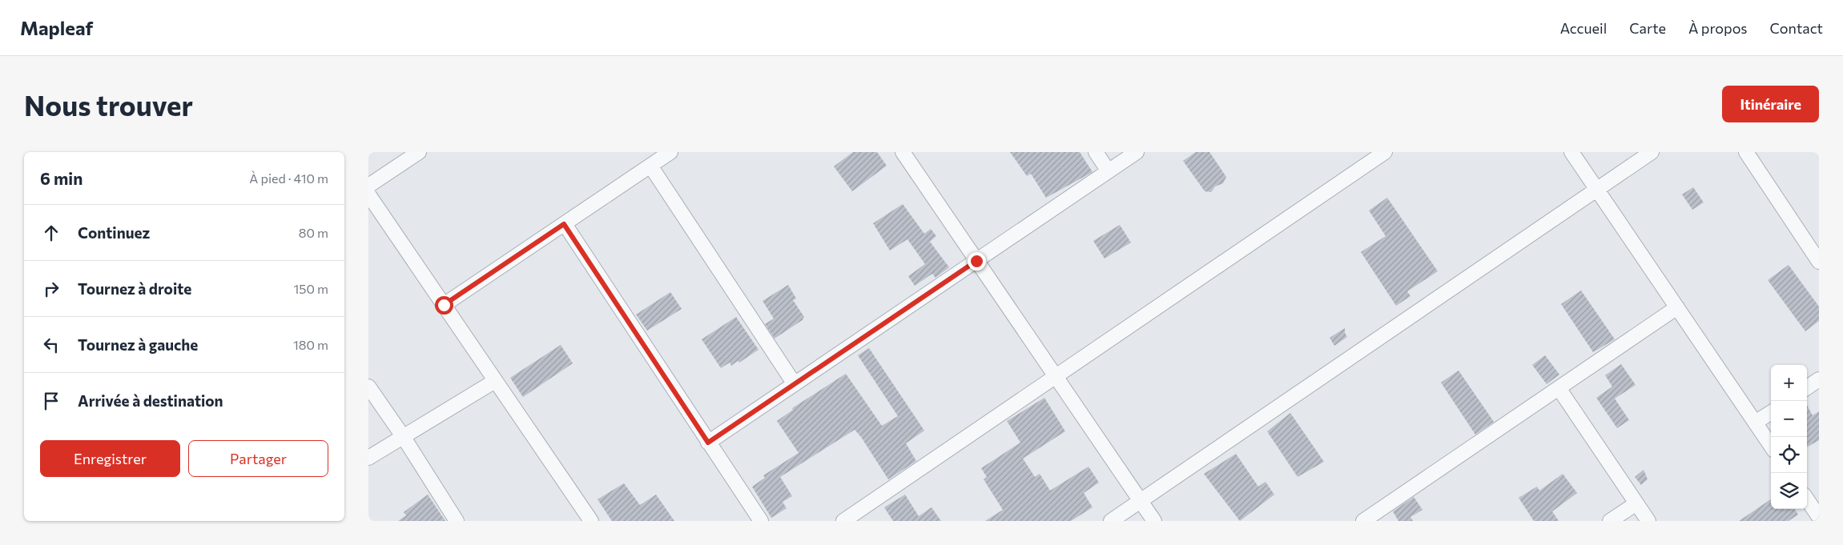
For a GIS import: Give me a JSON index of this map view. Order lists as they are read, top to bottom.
{
  "page": {
    "header": "Mapleaf",
    "nav": [
      "Accueil",
      "Carte",
      "À propos",
      "Contact"
    ],
    "buttons": [
      "Itinéraire",
      ["Enregistrer", "Partager"]
    ],
    "title": "Nous trouver",
    "heading": ["6 min", "À pied · 410 m"],
    "list": [
      ["Continuez", "80 m"],
      ["Tournez à droite", "150 m"],
      ["Tournez à gauche", "180 m"],
      "Arrivée à destination"
    ],
    "map_buttons": ["+", "−"]
  }
}
